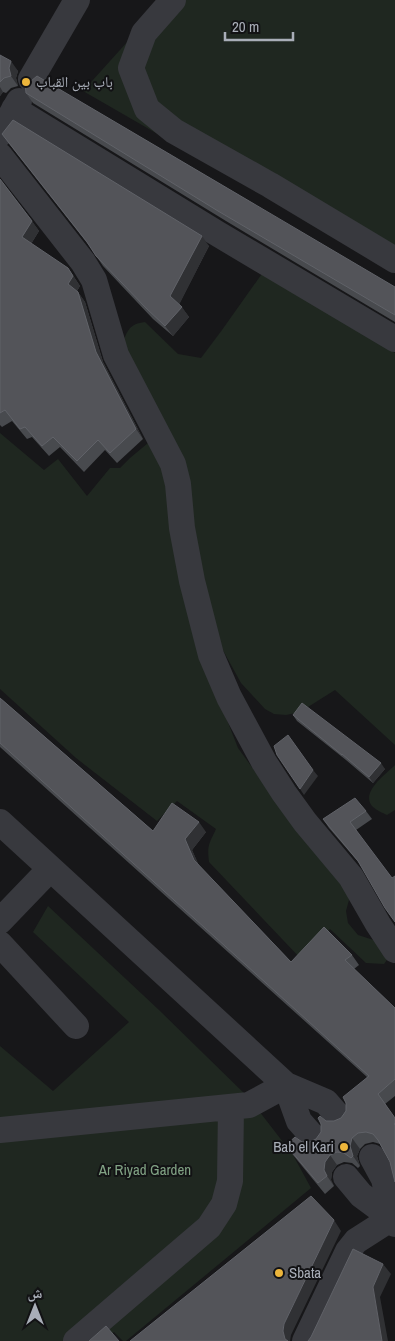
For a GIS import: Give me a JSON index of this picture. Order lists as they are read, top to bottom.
{
  "parks": ["Ar Riyad Garden"],
  "places": ["باب بين القباب", "Bab el Kari", "Sbata"],
  "scale_bar": "20 m",
  "north": "top"
}
